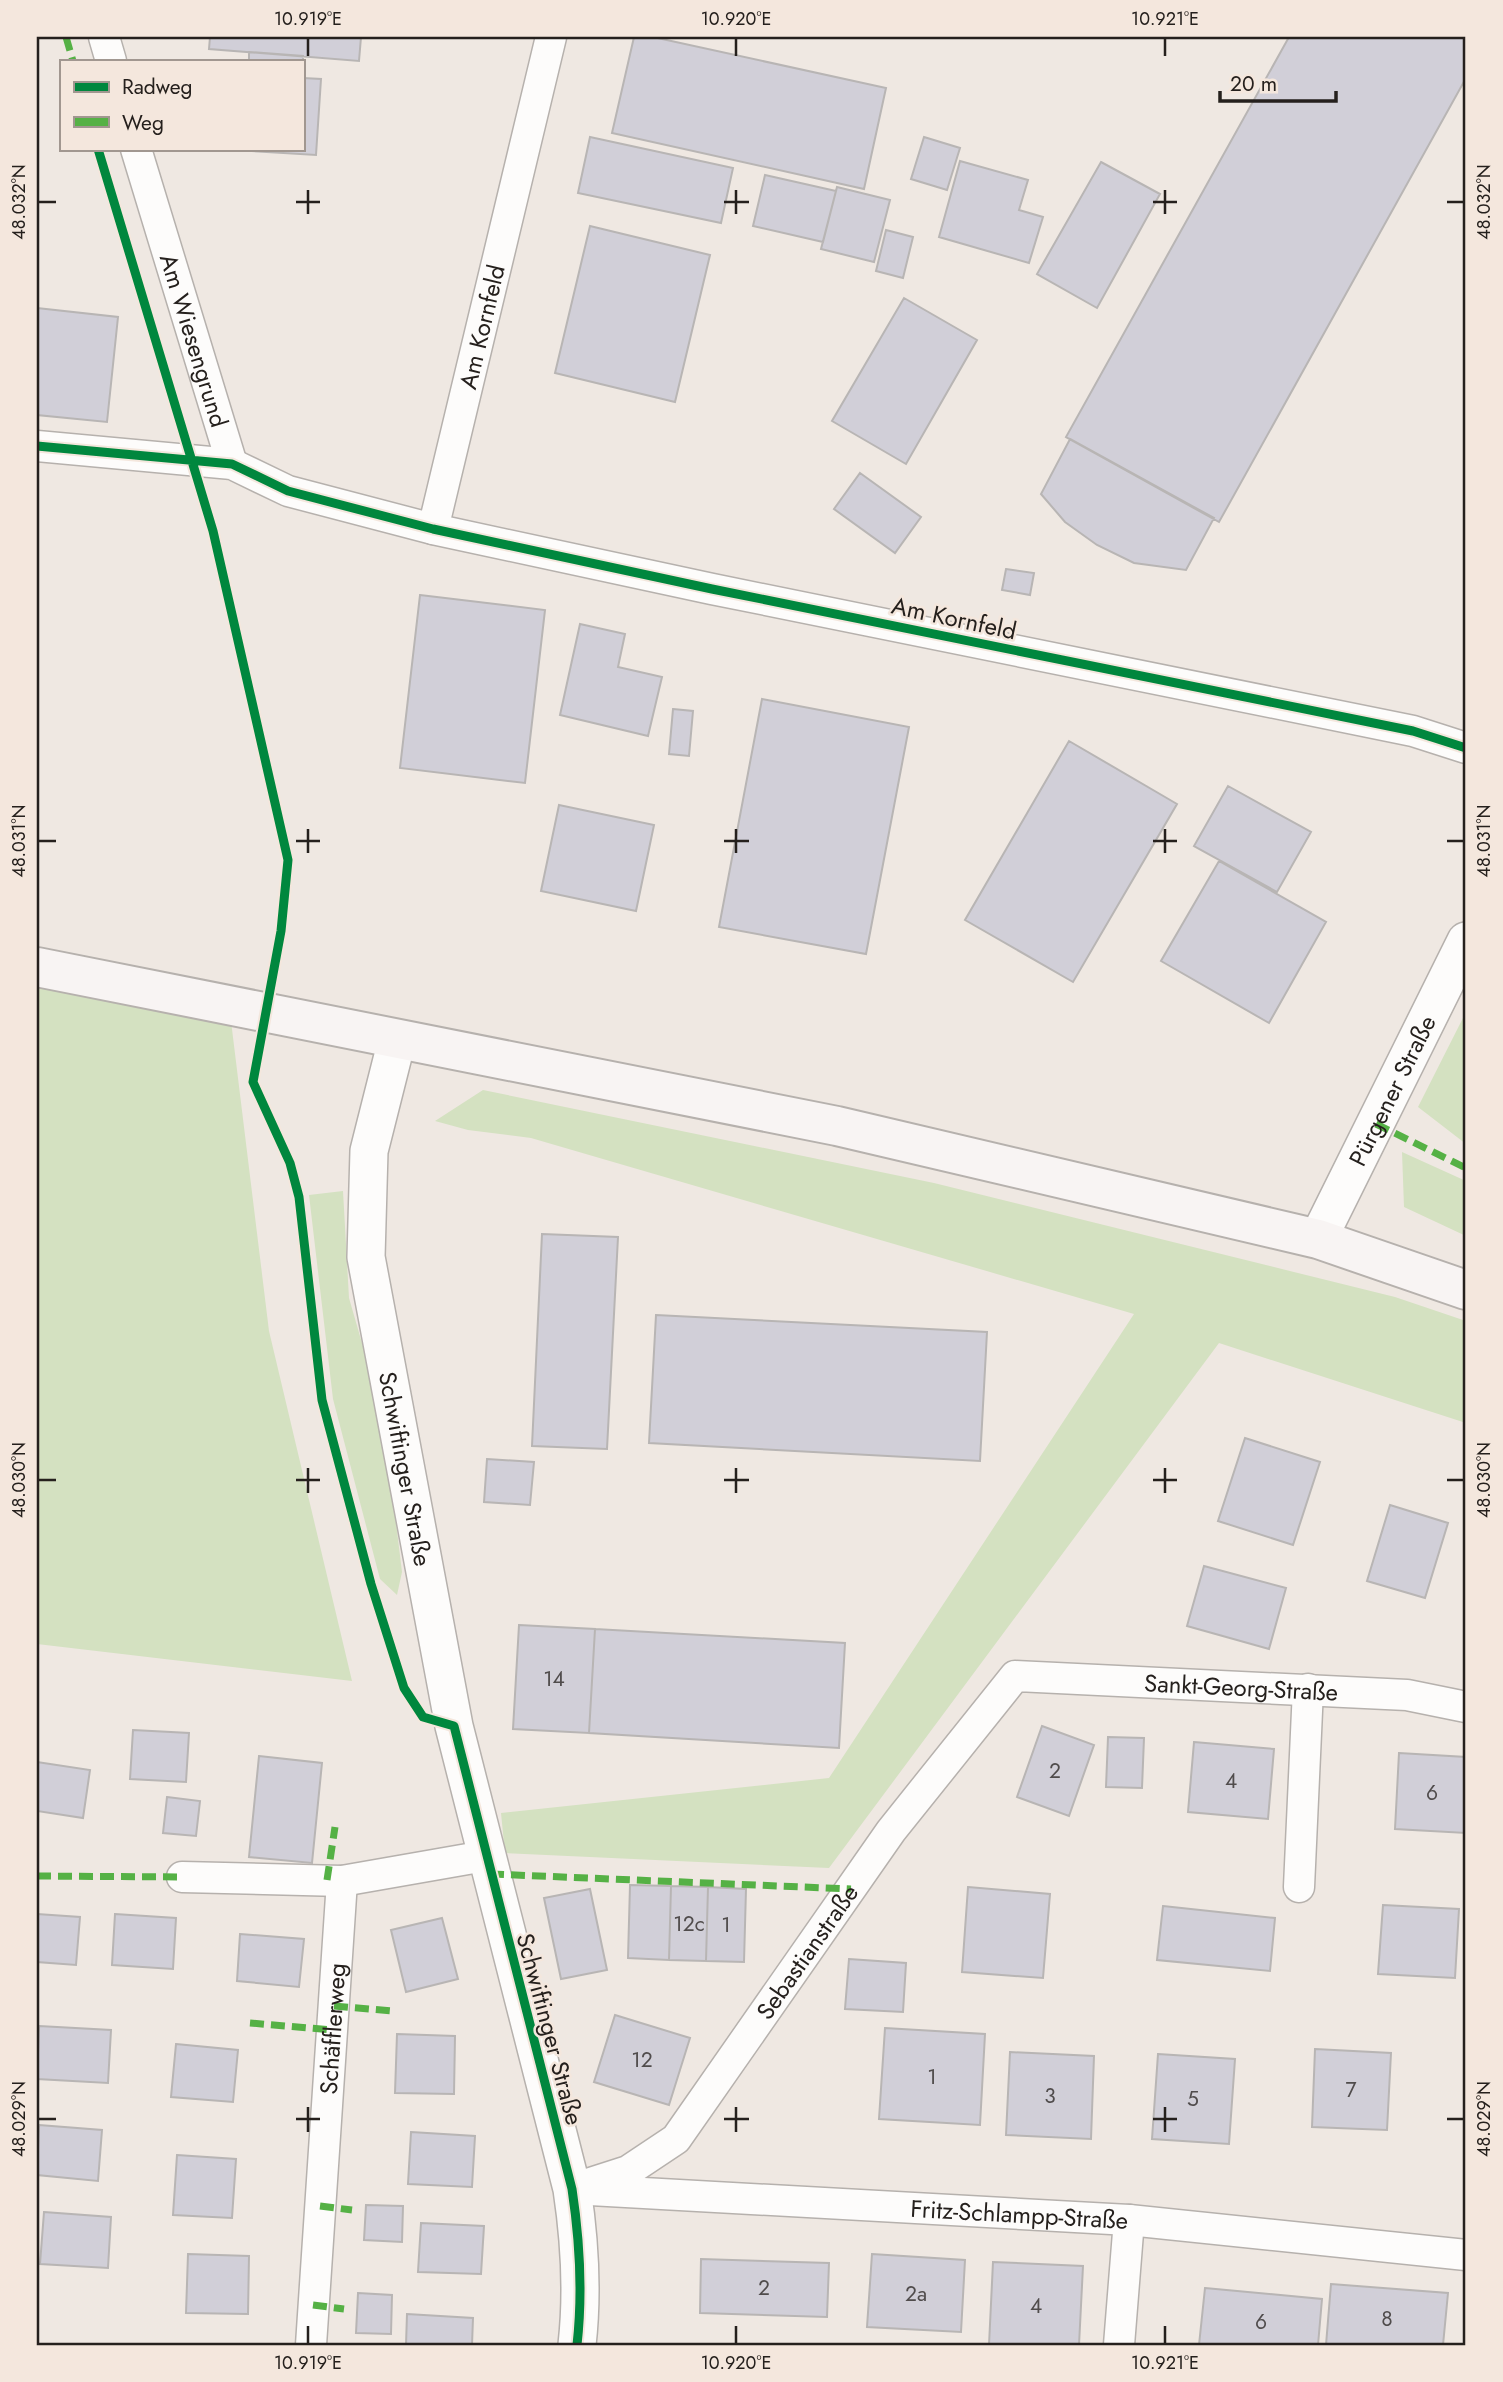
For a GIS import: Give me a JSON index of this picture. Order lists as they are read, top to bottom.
{
  "streets": {
    "street": [
      "Am Kornfeld",
      "Am Wiesengrund",
      "Pürgener Straße",
      "Schwiftinger Straße",
      "Sankt-Georg-Straße",
      "Sebastianstraße",
      "Schäfflerweg",
      "Fritz-Schlampp-Straße"
    ]
  },
  "crossings": [
    ["Schwiftinger Straße", "Sebastianstraße"],
    ["Schwiftinger Straße", "Fritz-Schlampp-Straße"],
    ["Sankt-Georg-Straße", "Sebastianstraße"],
    ["Sebastianstraße", "Fritz-Schlampp-Straße"]
  ],
  "house_numbers": [
    "14",
    "2",
    "4",
    "6",
    "12c",
    "1",
    "12",
    "1",
    "7",
    "3",
    "5",
    "2",
    "2a",
    "4",
    "8",
    "6"
  ],
  "legend": ["Radweg", "Weg"],
  "scale_bar": "20 m",
  "coordinates": [
    "10.919°E",
    "10.920°E",
    "10.921°E",
    "48.032°N",
    "48.031°N",
    "48.030°N",
    "48.029°N"
  ]
}
